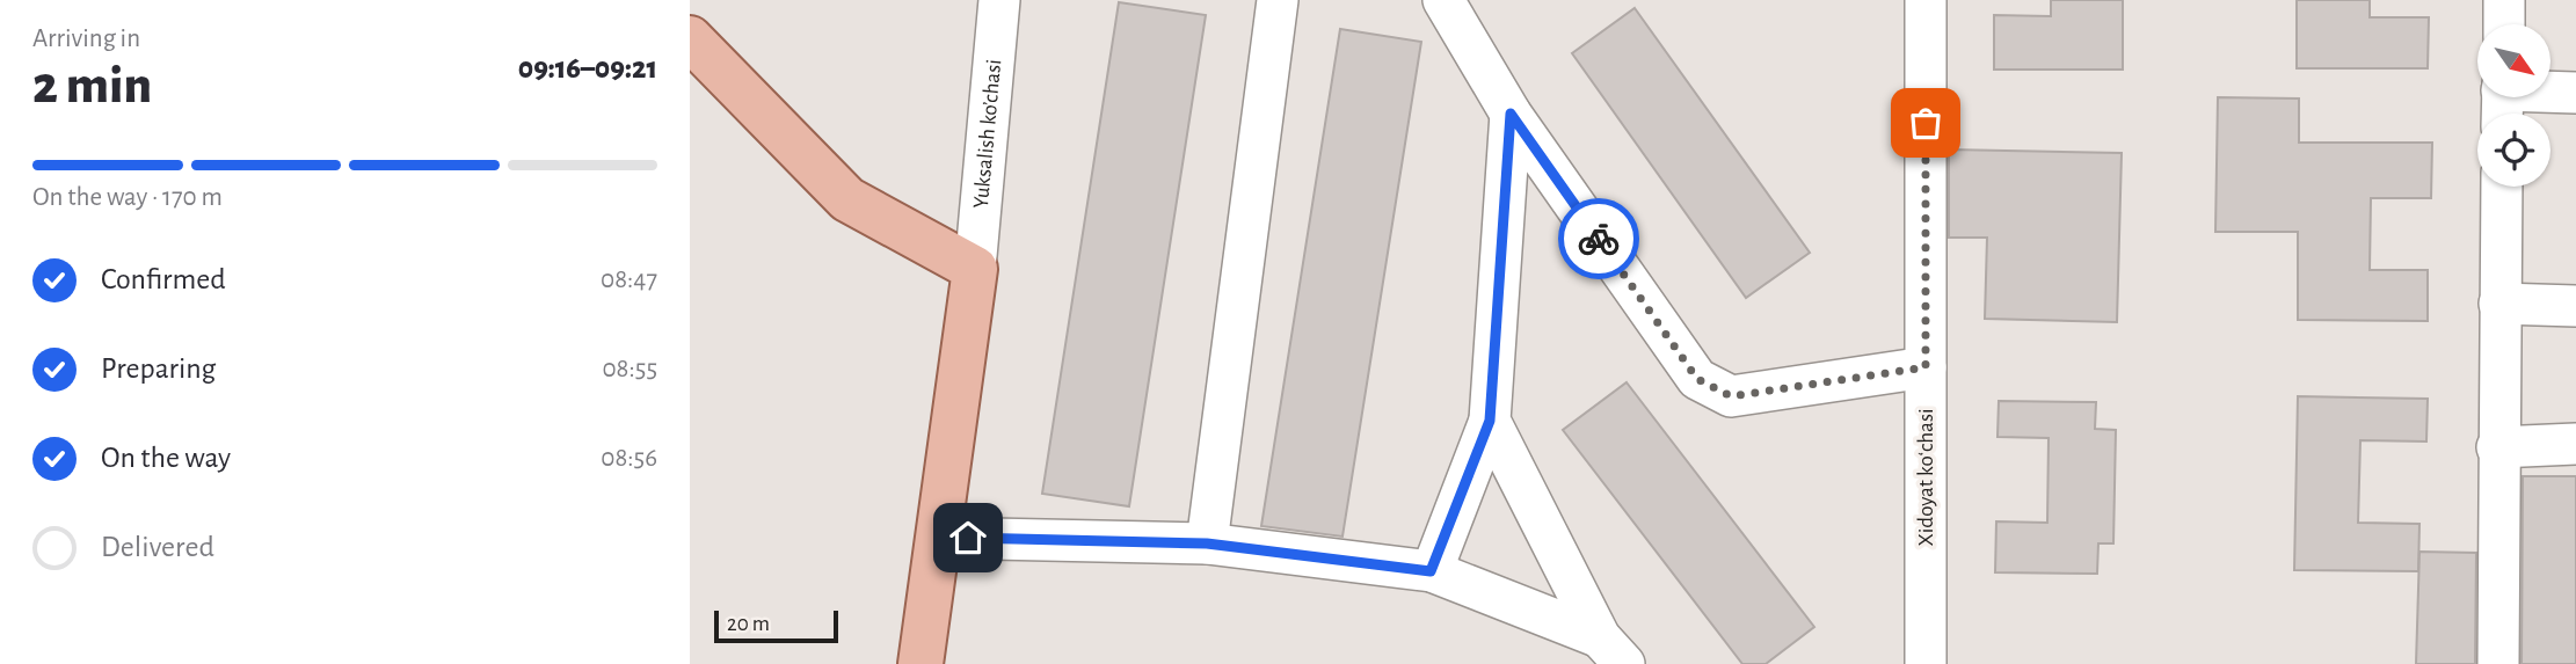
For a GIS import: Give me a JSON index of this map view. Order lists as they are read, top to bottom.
{
  "streets": {
    "street": ["Yuksalish ko’chasi", "Xidoyat koʻchasi"]
  },
  "scale_bar": "20 m",
  "north": "bottom right",
  "page": {
    "heading": ["2 min", "Arriving in", "09:16–09:21"],
    "bar": "On the way · 170 m",
    "list": [
      ["Confirmed", "08:47"],
      ["Preparing", "08:55"],
      ["On the way", "08:56"],
      "Delivered"
    ],
    "scale": "20 m"
  }
}
